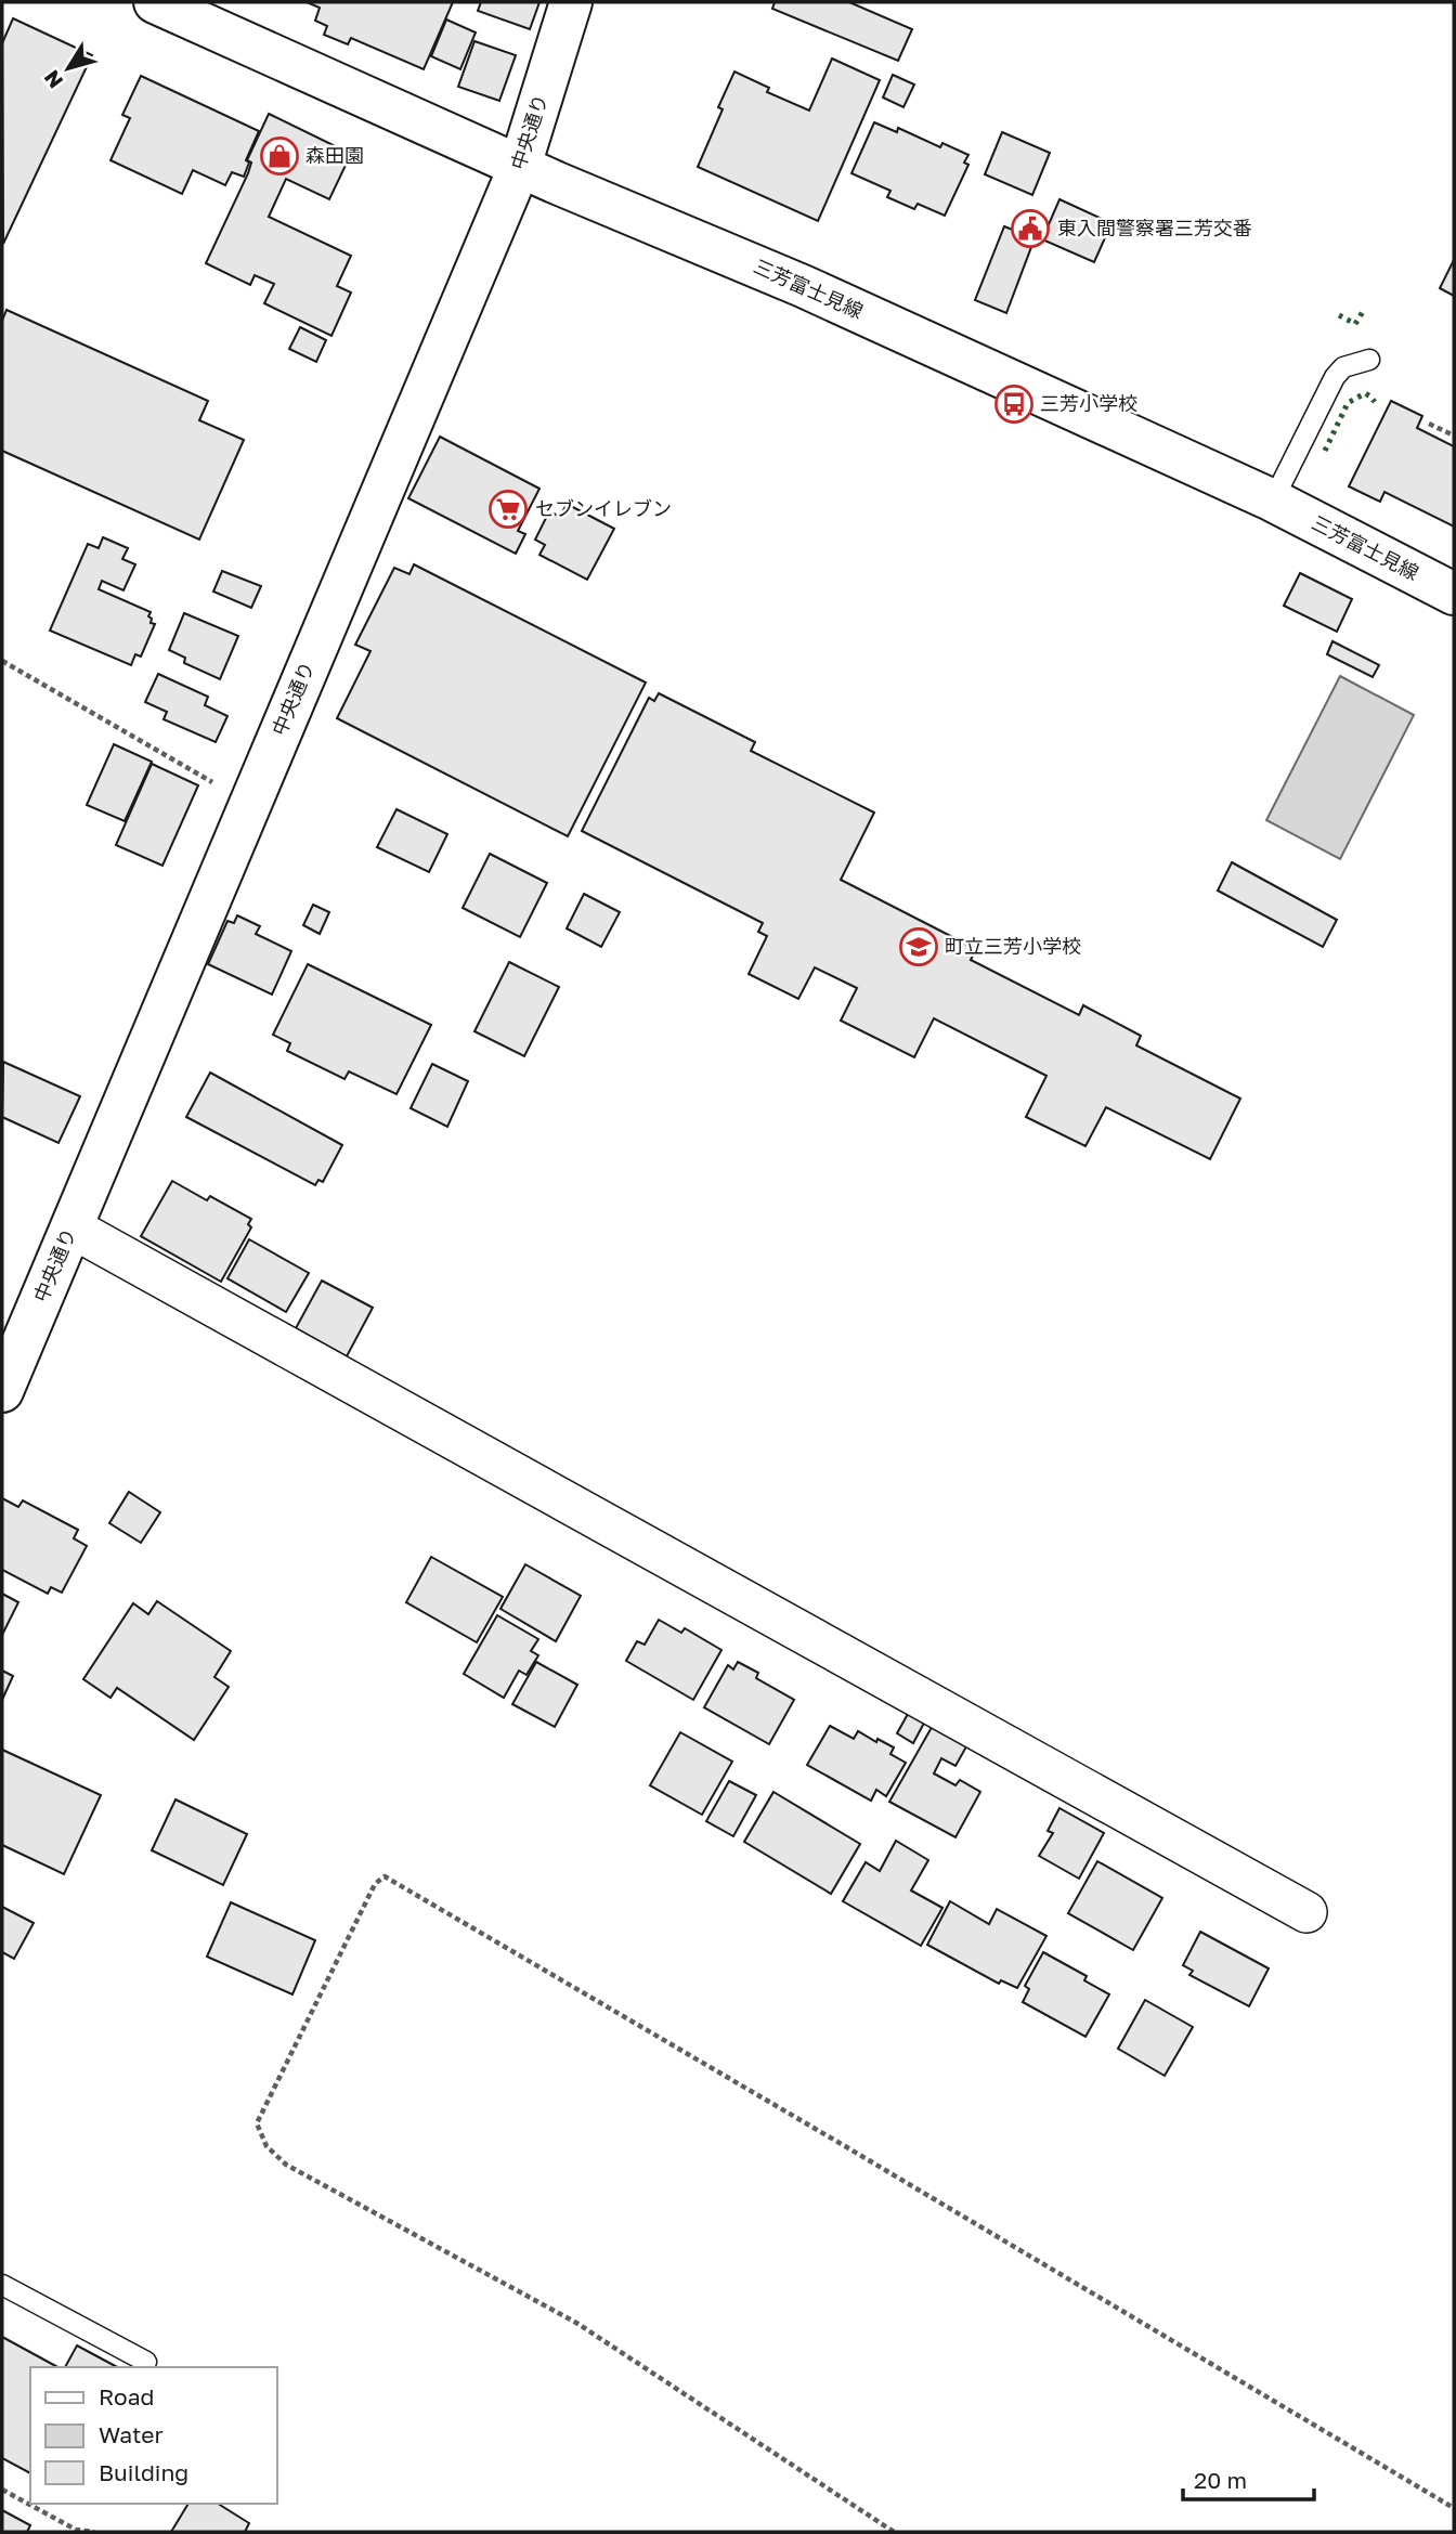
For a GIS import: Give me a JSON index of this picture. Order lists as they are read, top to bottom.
{
  "streets": {
    "street": ["中央通り", "三芳富士見線"]
  },
  "crossings": [
    ["中央通り", "三芳富士見線"]
  ],
  "places": {
    "shop": ["森田園"],
    "public building": ["東入間警察署三芳交番"],
    "bus stop": ["三芳小学校"],
    "supermarket": ["セブンイレブン"],
    "school or university": ["町立三芳小学校"]
  },
  "legend": ["Road", "Water", "Building"],
  "scale_bar": "20 m",
  "north": "bottom left"
}
